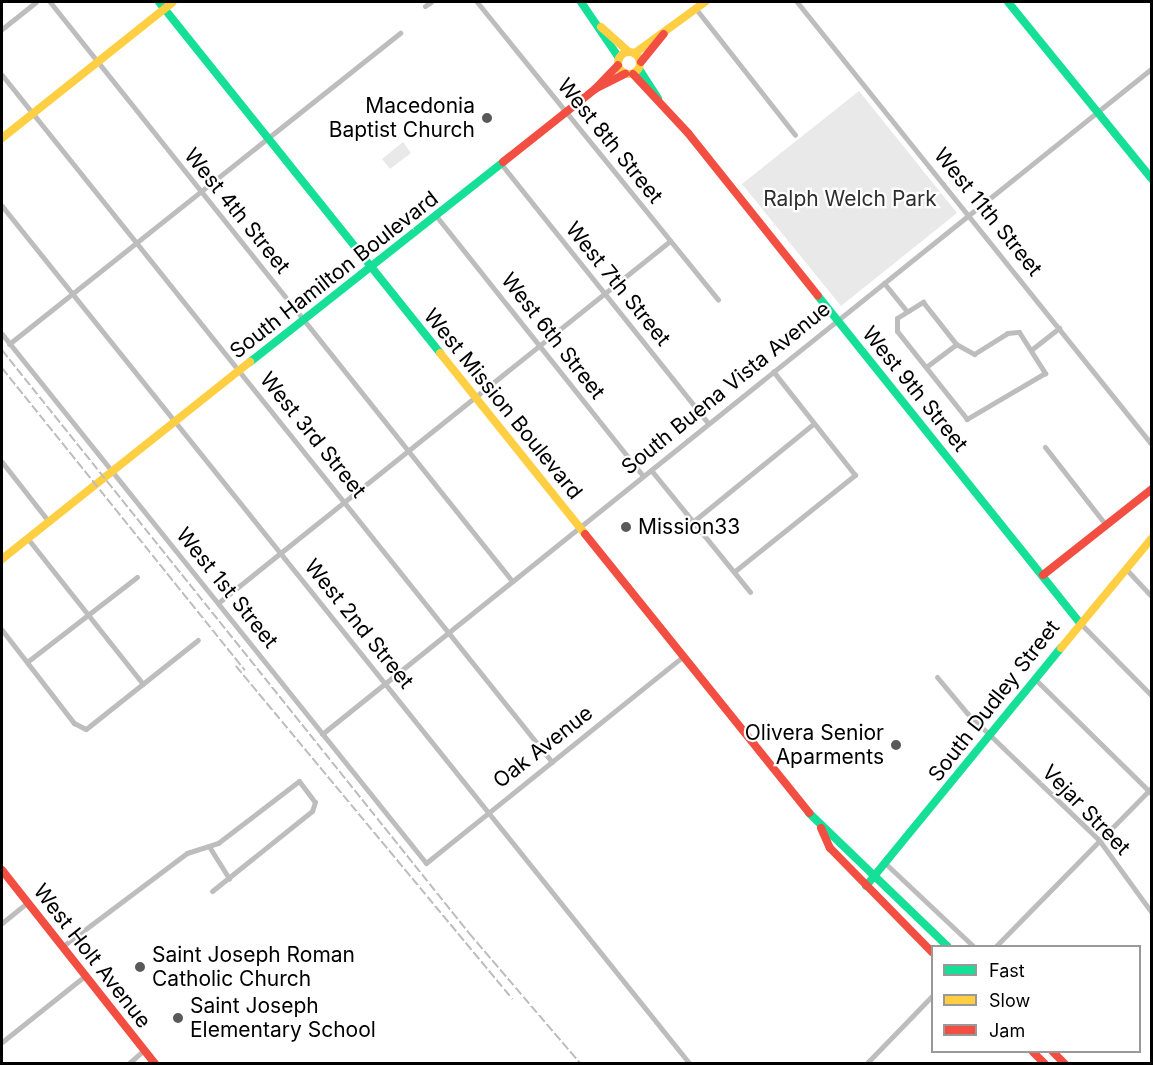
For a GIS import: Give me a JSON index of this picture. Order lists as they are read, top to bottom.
{
  "streets": {
    "street": [
      "West 8th Street",
      "West 4th Street",
      "West 11th Street",
      "South Hamilton Boulevard",
      "West 7th Street",
      "West 6th Street",
      "South Buena Vista Avenue",
      "West 9th Street",
      "West Mission Boulevard",
      "West 3rd Street",
      "West 1st Street",
      "West 2nd Street",
      "South Dudley Street",
      "Oak Avenue",
      "Vejar Street",
      "West Holt Avenue"
    ]
  },
  "crossings": [
    ["West 8th Street", "South Hamilton Boulevard"],
    ["West 4th Street", "South Hamilton Boulevard"],
    ["West 4th Street", "South Buena Vista Avenue"],
    ["West 11th Street", "South Buena Vista Avenue"],
    ["South Hamilton Boulevard", "West 7th Street"],
    ["South Hamilton Boulevard", "West 6th Street"],
    ["South Hamilton Boulevard", "West 9th Street"],
    ["South Hamilton Boulevard", "West Mission Boulevard"],
    ["South Hamilton Boulevard", "West 3rd Street"],
    ["South Hamilton Boulevard", "West 1st Street"],
    ["South Hamilton Boulevard", "West 2nd Street"],
    ["West 7th Street", "South Buena Vista Avenue"],
    ["West 6th Street", "South Buena Vista Avenue"],
    ["South Buena Vista Avenue", "West 9th Street"],
    ["South Buena Vista Avenue", "West Mission Boulevard"],
    ["South Buena Vista Avenue", "West 3rd Street"],
    ["South Buena Vista Avenue", "West 1st Street"],
    ["South Buena Vista Avenue", "West 2nd Street"],
    ["West 9th Street", "South Dudley Street"],
    ["West Mission Boulevard", "South Dudley Street"],
    ["West Mission Boulevard", "Oak Avenue"],
    ["West 3rd Street", "Oak Avenue"],
    ["West 1st Street", "Oak Avenue"],
    ["West 2nd Street", "Oak Avenue"],
    ["South Dudley Street", "Vejar Street"]
  ],
  "parks": ["Ralph Welch Park"],
  "places": [
    "Macedonia Baptist Church",
    "Mission33",
    "Olivera Senior Aparments",
    "Saint Joseph Roman Catholic Church",
    "Saint Joseph Elementary School"
  ],
  "legend": ["Fast", "Slow", "Jam"]
}
